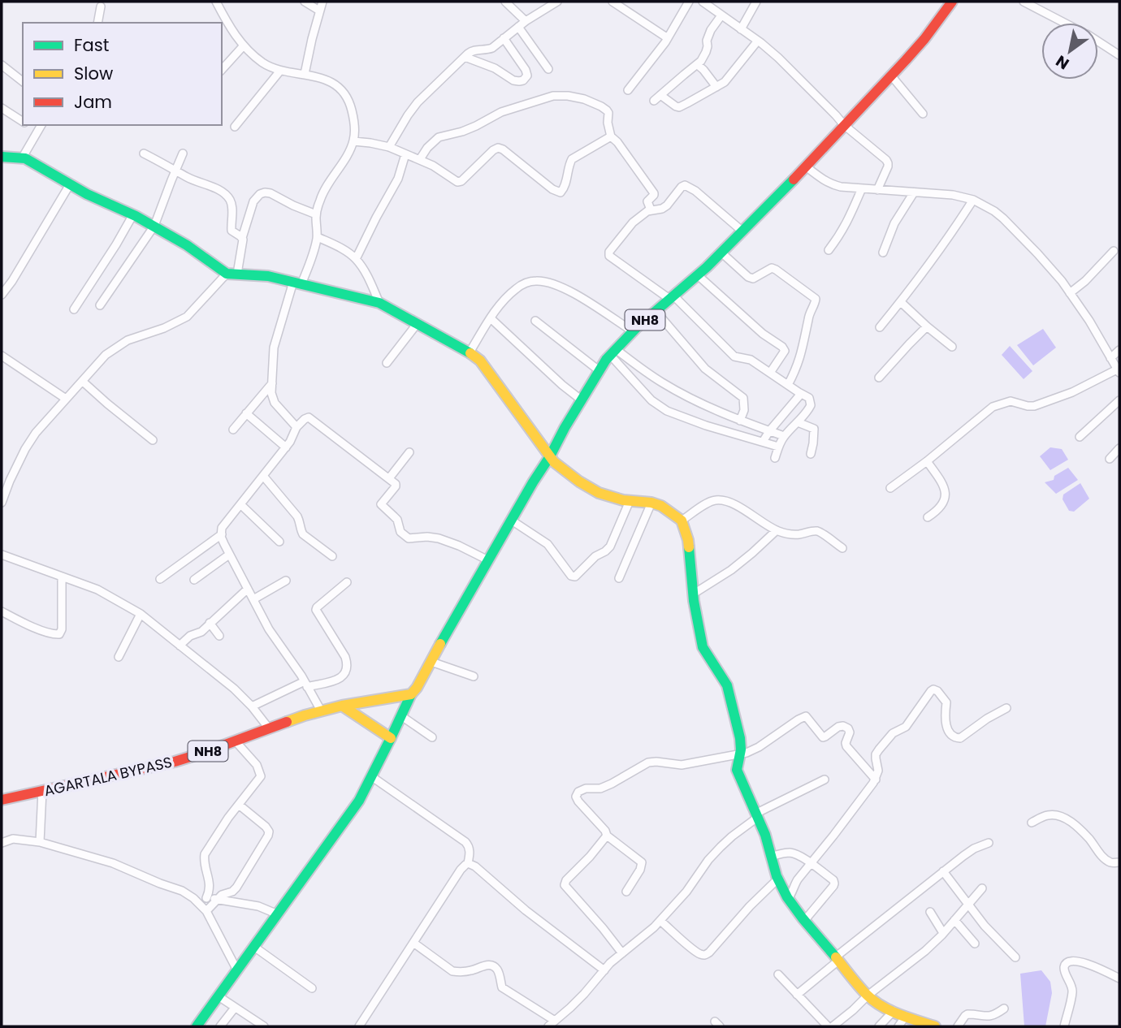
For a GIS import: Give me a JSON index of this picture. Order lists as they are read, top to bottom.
{
  "streets": {
    "main road": ["NH8", "AGARTALA BYPASS"]
  },
  "crossings": [
    ["NH8", "AGARTALA BYPASS"]
  ],
  "legend": ["Fast", "Slow", "Jam"],
  "north": "bottom left"
}
